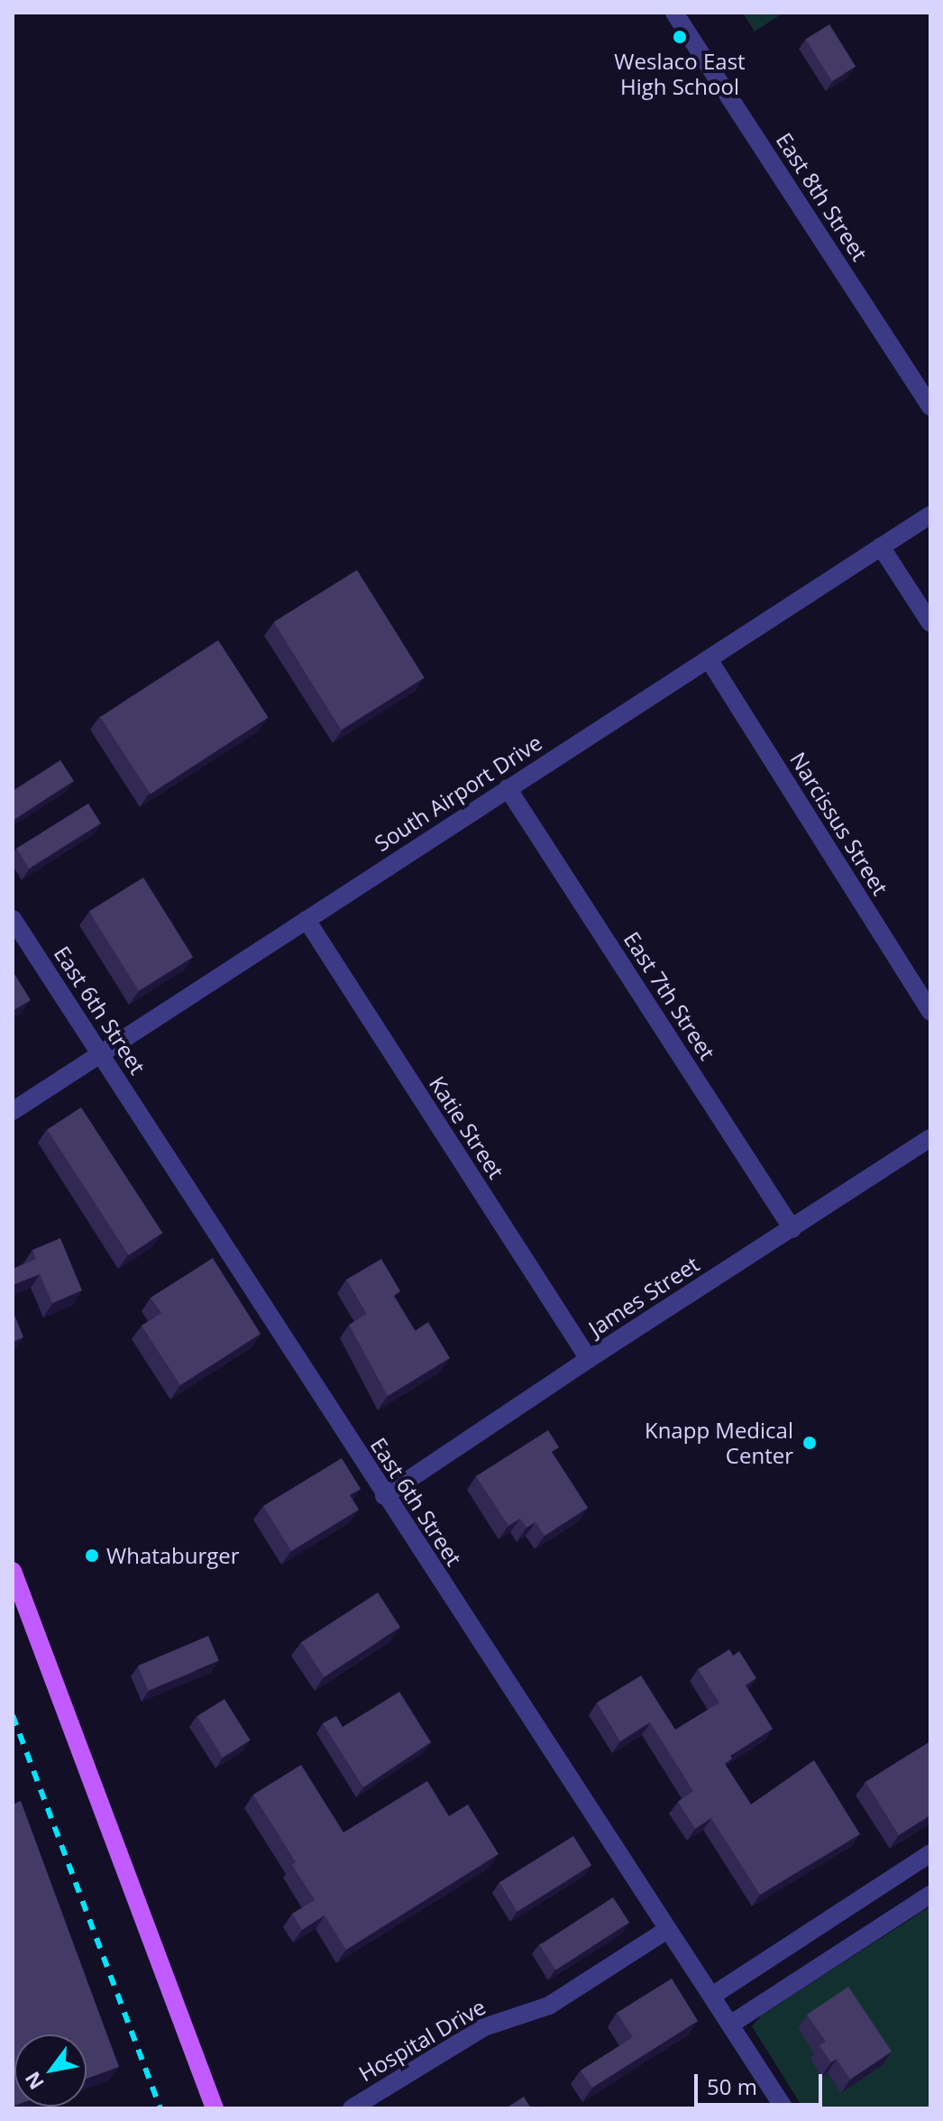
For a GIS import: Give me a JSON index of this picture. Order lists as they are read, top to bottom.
{
  "streets": {
    "street": [
      "East 8th Street",
      "South Airport Drive",
      "Narcissus Street",
      "East 7th Street",
      "East 6th Street",
      "Katie Street",
      "James Street",
      "Hospital Drive"
    ]
  },
  "crossings": [
    ["South Airport Drive", "Narcissus Street"],
    ["South Airport Drive", "East 7th Street"],
    ["South Airport Drive", "East 6th Street"],
    ["South Airport Drive", "Katie Street"],
    ["East 7th Street", "James Street"],
    ["East 6th Street", "James Street"],
    ["East 6th Street", "Hospital Drive"],
    ["Katie Street", "James Street"]
  ],
  "places": ["Weslaco East High School", "Knapp Medical Center", "Whataburger"],
  "scale_bar": "50 m",
  "north": "bottom left"
}
